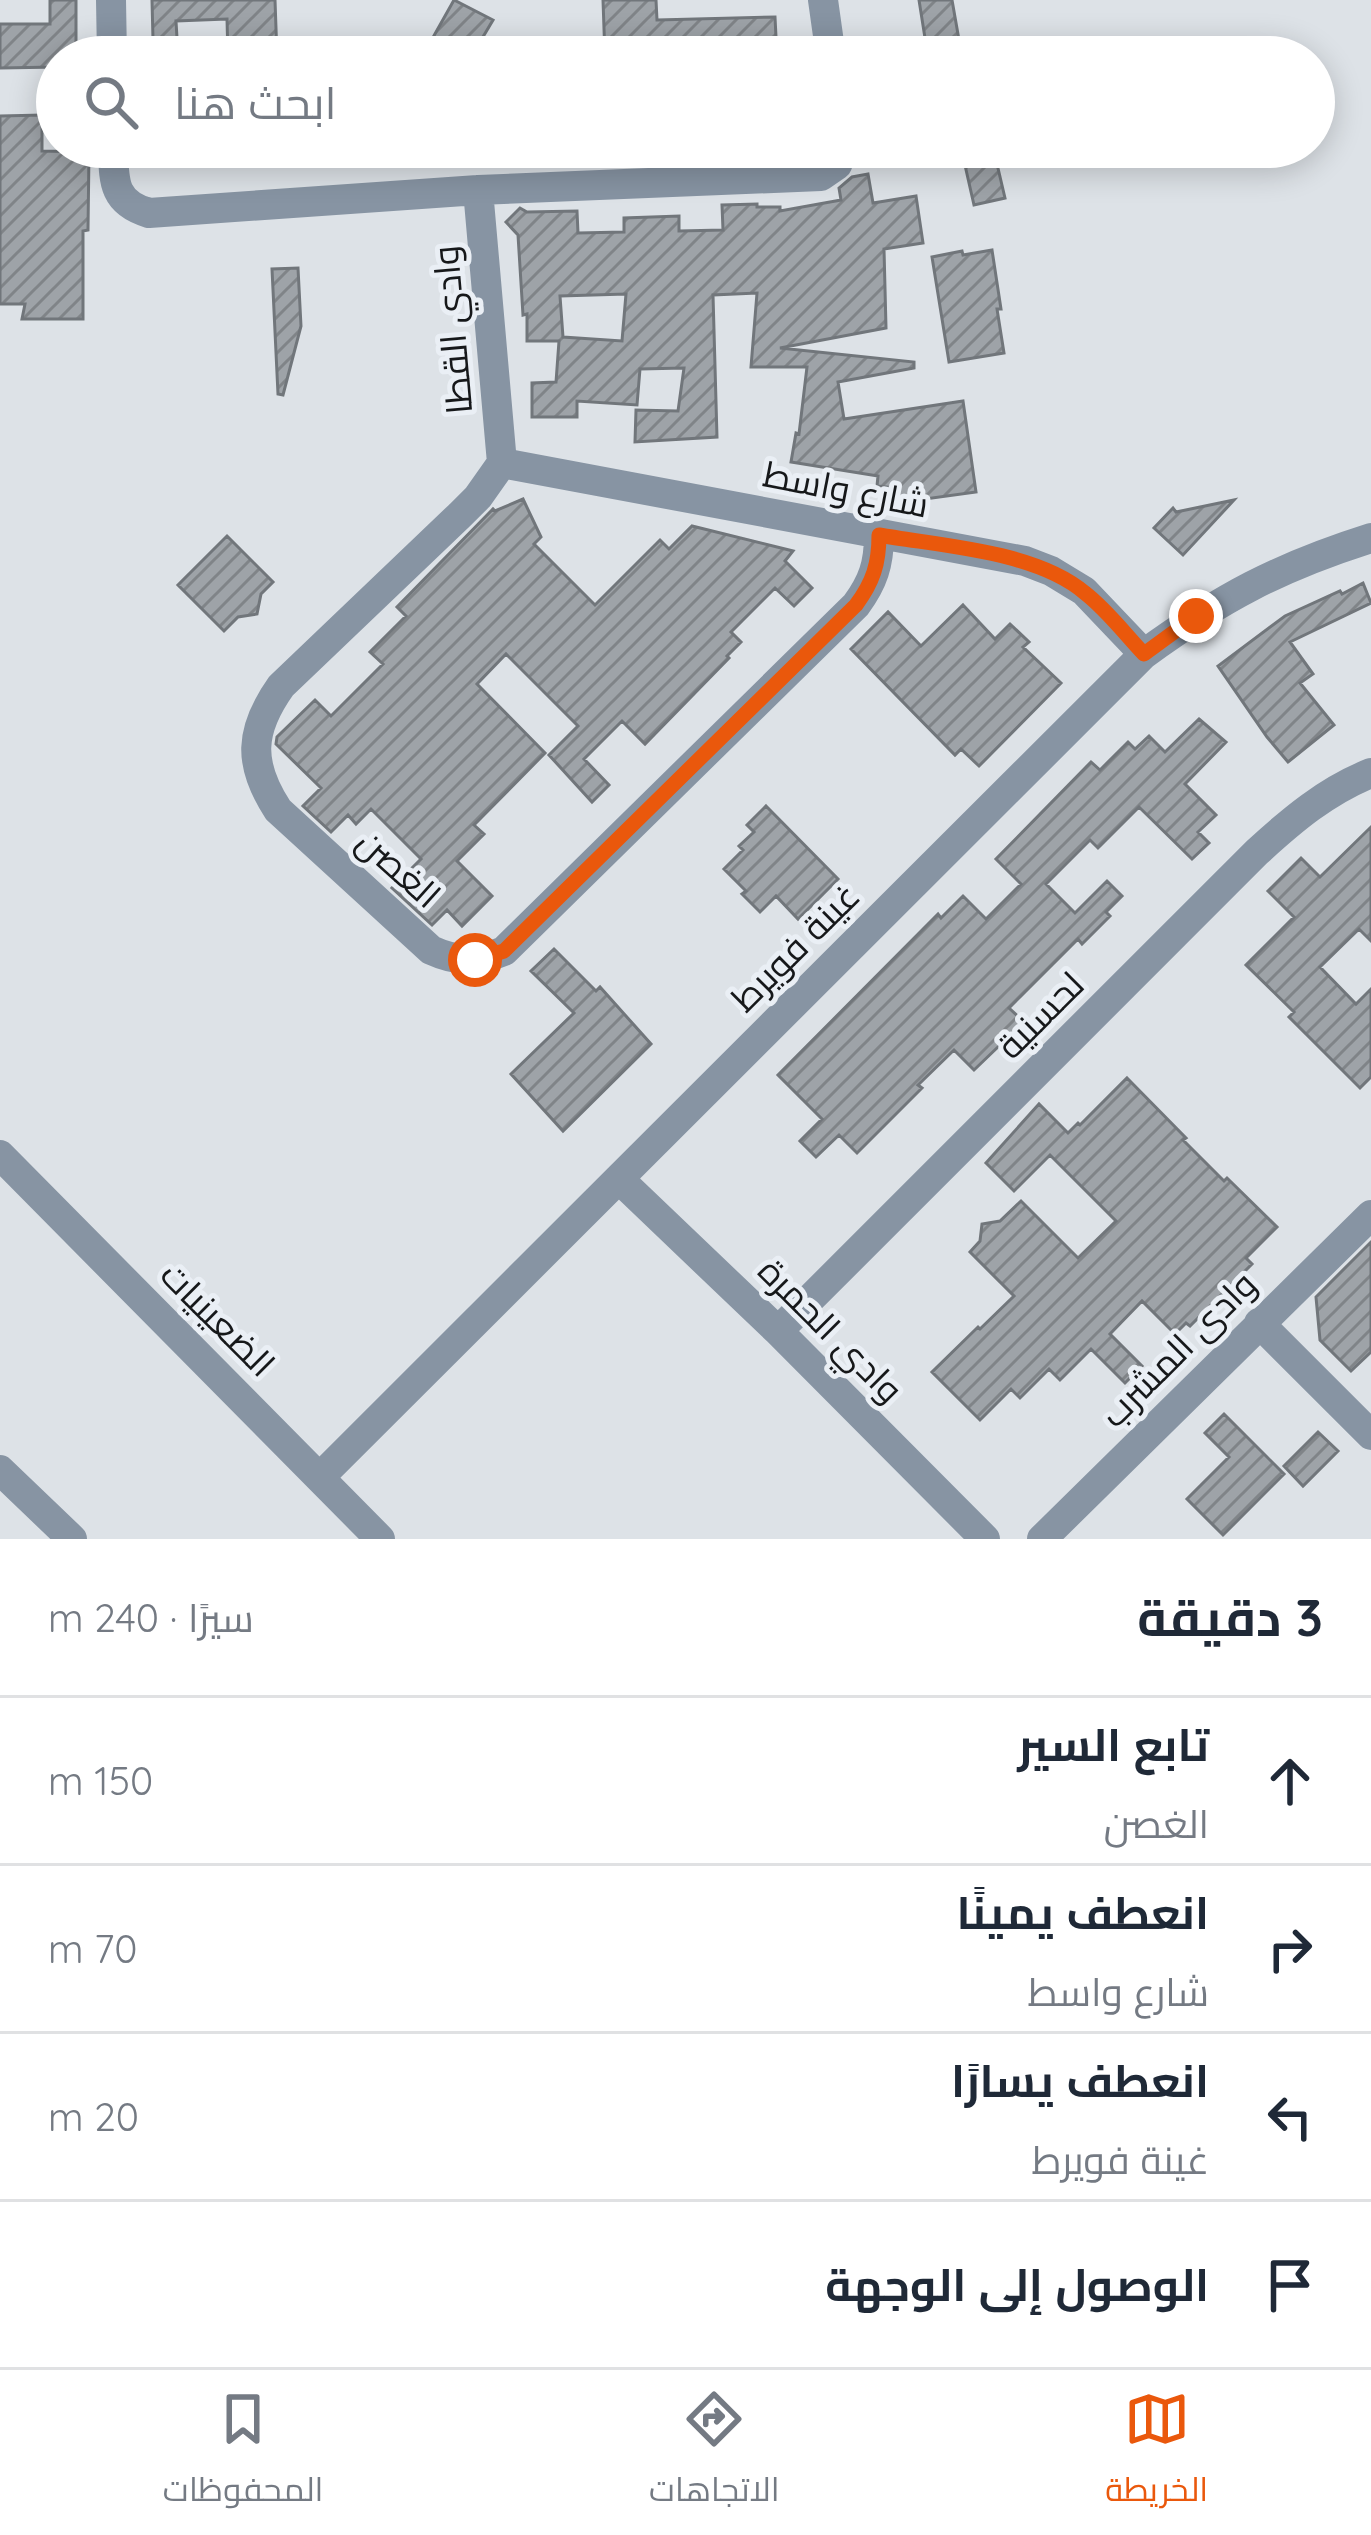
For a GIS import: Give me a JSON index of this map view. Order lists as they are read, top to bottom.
{
  "streets": {
    "street": [
      "وادي القطا",
      "شارع واسط",
      "الغصن",
      "غينة فويرط",
      "لحسنية",
      "الضعينيات",
      "وادي الحمرة",
      "وادى المشرب"
    ]
  },
  "crossings": [
    ["وادي القطا", "شارع واسط"],
    ["وادي القطا", "الغصن"],
    ["شارع واسط", "الغصن"],
    ["شارع واسط", "غينة فويرط"],
    ["غينة فويرط", "الضعينيات"],
    ["غينة فويرط", "وادي الحمرة"],
    ["لحسنية", "وادي الحمرة"]
  ],
  "page": {
    "search": "ابحث هنا",
    "heading": ["3 دقيقة", "سيرًا · 240 m"],
    "list": [
      ["تابع السير", "الغصن", "150 m"],
      ["انعطف يمينًا", "شارع واسط", "70 m"],
      ["انعطف يسارًا", "غينة فويرط", "20 m"],
      "الوصول إلى الوجهة"
    ],
    "nav": ["الخريطة", "الاتجاهات", "المحفوظات"]
  }
}
